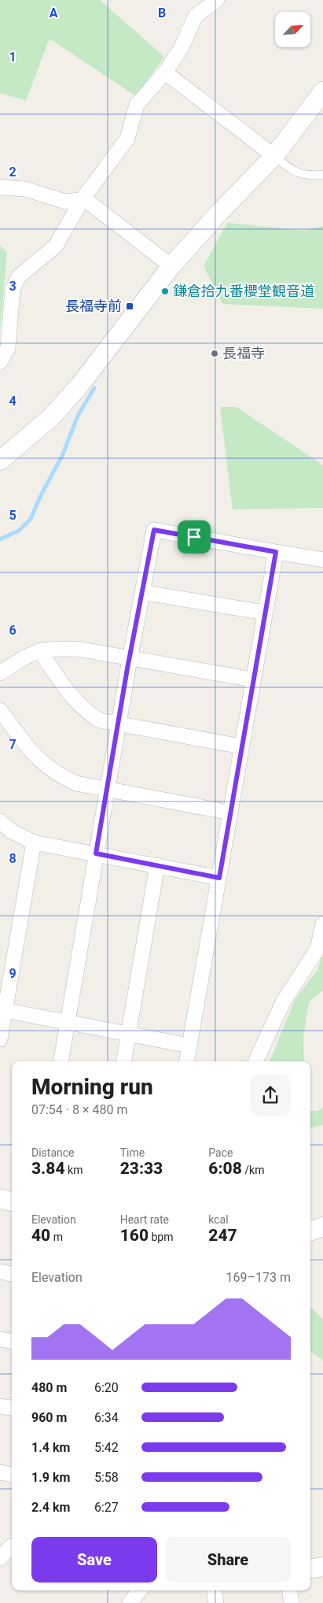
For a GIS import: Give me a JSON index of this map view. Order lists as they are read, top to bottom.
{
  "places": {
    "other": ["鎌倉拾九番櫻堂観音道", "長福寺"],
    "transit": ["長福寺前"]
  },
  "north": "top right",
  "page": {
    "heading": ["Morning run", "07:54 · 8 × 480 m"],
    "stats": [
      ["Distance", "3.84 km"],
      ["Time", "23:33"],
      ["Pace", "6:08 /km"],
      ["Elevation", "40 m"],
      ["Heart rate", "160 bpm"],
      ["kcal", "247"]
    ],
    "chart": ["Elevation", "169–173 m"],
    "list": [
      {
        "name": "480 m",
        "note": "6:20"
      },
      {
        "name": "960 m",
        "note": "6:34"
      },
      {
        "name": "1.4 km",
        "note": "5:42"
      },
      {
        "name": "1.9 km",
        "note": "5:58"
      },
      {
        "name": "2.4 km",
        "note": "6:27"
      }
    ],
    "buttons": ["Save", "Share"]
  },
  "grid": {
    "columns": ["A", "B"],
    "rows": [
      "1",
      "2",
      "3",
      "4",
      "5",
      "6",
      "7",
      "8",
      "9"
    ]
  }
}
